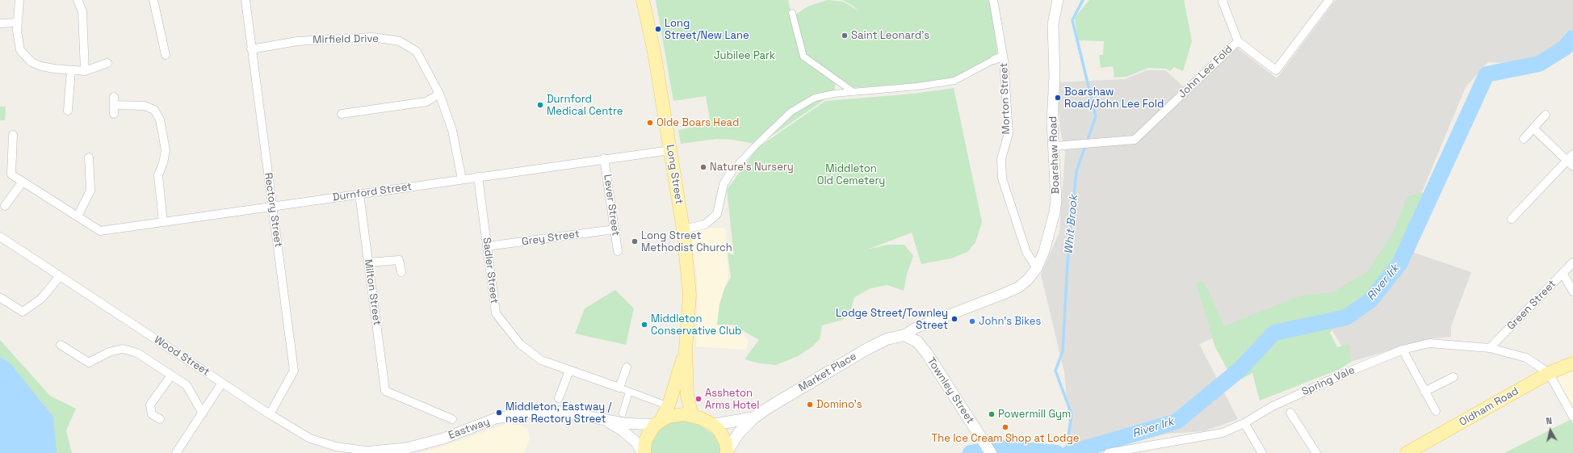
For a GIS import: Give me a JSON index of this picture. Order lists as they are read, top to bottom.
{
  "streets": {
    "main road": [
      "Long Street",
      "Market Place",
      "Townley Street",
      "Oldham Road"
    ],
    "street": [
      "Mirfield Drive",
      "John Lee Fold",
      "Morton Street",
      "Boarshaw Road",
      "Durnford Street",
      "Lever Street",
      "Rectory Street",
      "Grey Street",
      "Sadler Street",
      "Milton Street",
      "Green Street",
      "Wood Street",
      "Spring Vale",
      "Eastway"
    ]
  },
  "crossings": [
    ["Mirfield Drive", "Durnford Street"],
    ["Mirfield Drive", "Rectory Street"],
    ["John Lee Fold", "Boarshaw Road"],
    ["Morton Street", "Boarshaw Road"],
    ["Boarshaw Road", "Market Place"],
    ["Boarshaw Road", "Townley Street"],
    ["Long Street", "Durnford Street"],
    ["Long Street", "Eastway"],
    ["Durnford Street", "Lever Street"],
    ["Durnford Street", "Rectory Street"],
    ["Durnford Street", "Sadler Street"],
    ["Durnford Street", "Milton Street"],
    ["Lever Street", "Grey Street"],
    ["Rectory Street", "Wood Street"],
    ["Grey Street", "Sadler Street"],
    ["Green Street", "Spring Vale"],
    ["Wood Street", "Eastway"],
    ["Market Place", "Townley Street"],
    ["Spring Vale", "Oldham Road"]
  ],
  "water": ["Whit Brook", "River Irk"],
  "parks": ["Jubilee Park", "Middleton Old Cemetery"],
  "places": [
    "Long Street/New Lane",
    "Saint Leonard's",
    "Boarshaw Road/John Lee Fold",
    "Durnford Medical Centre",
    "Olde Boars Head",
    "Nature's Nursery",
    "Long Street Methodist Church",
    "Lodge Street/Townley Street",
    "John's Bikes",
    "Middleton Conservative Club",
    "Assheton Arms Hotel",
    "Domino's",
    "Middleton, Eastway / near Rectory Street",
    "Powermill Gym",
    "The Ice Cream Shop at Lodge"
  ],
  "north": "top"
}
